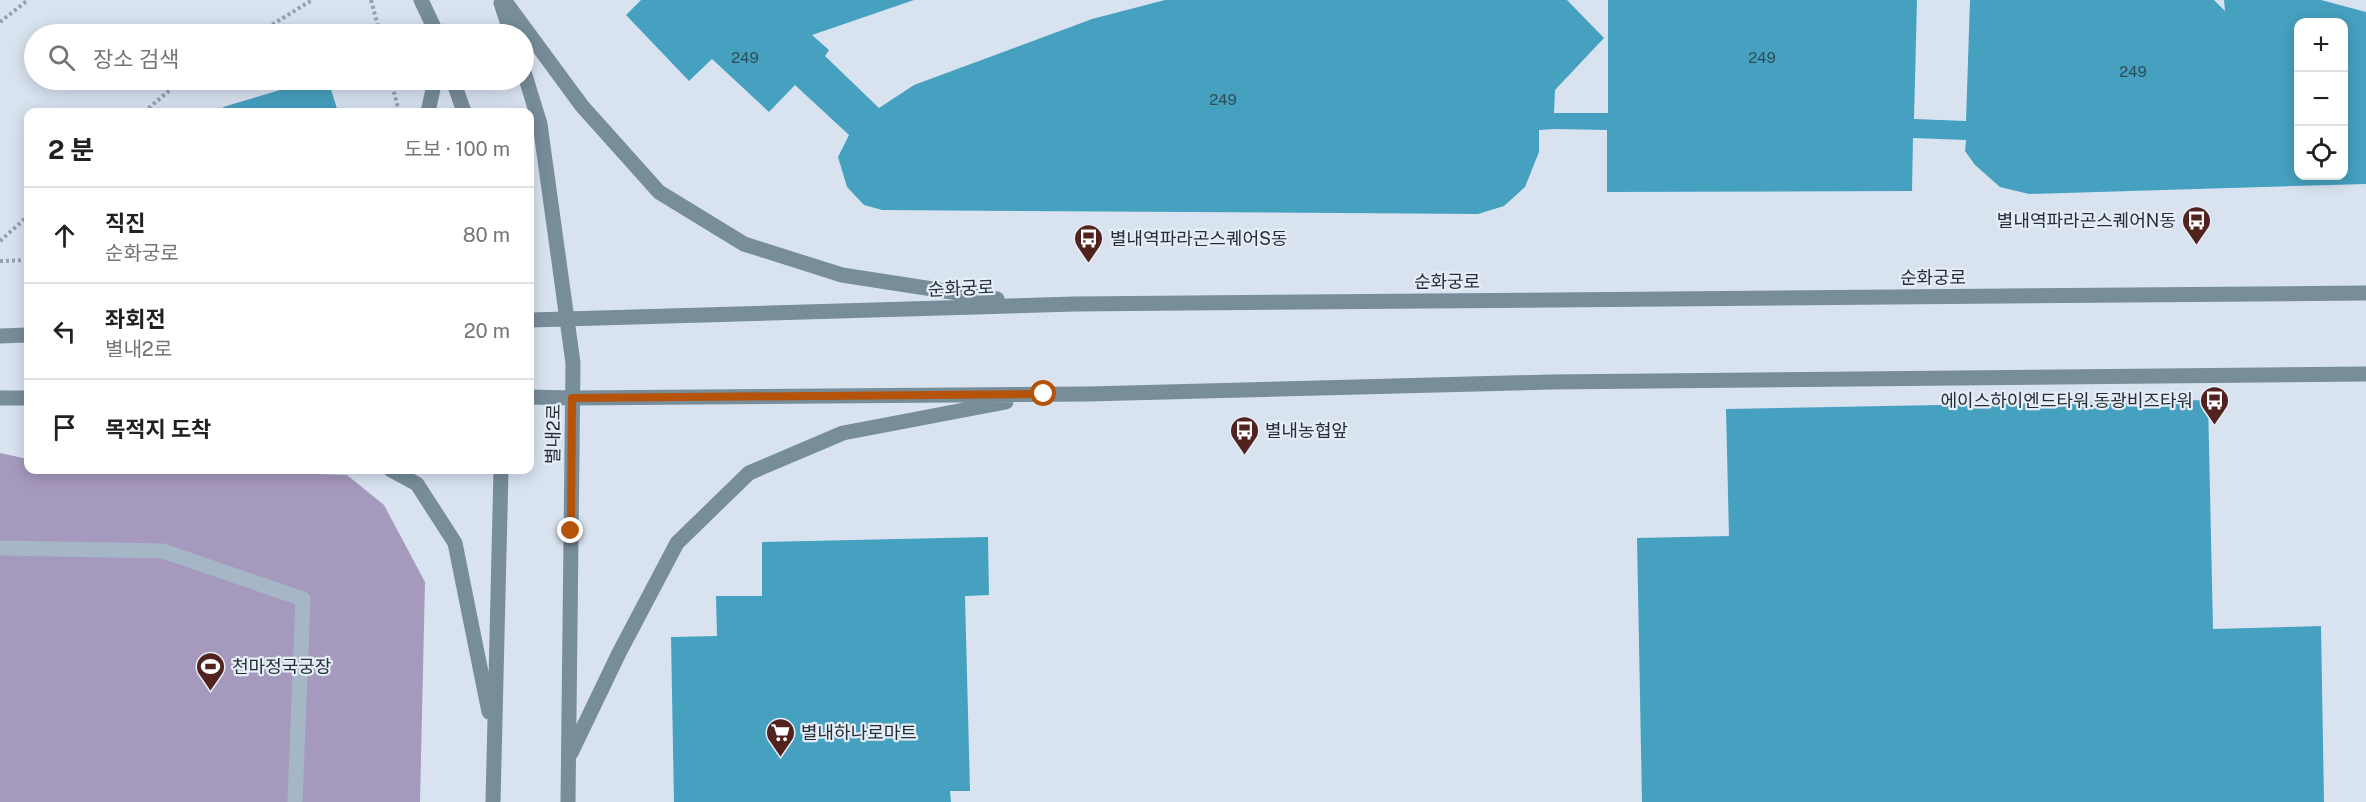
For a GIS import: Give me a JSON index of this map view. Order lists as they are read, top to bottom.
{
  "streets": {
    "street": ["순화궁로", "별내2로"]
  },
  "crossings": [
    ["순화궁로", "별내2로"]
  ],
  "places": {
    "bus stop": [
      "별내역파라곤스퀘어N동",
      "별내역파라곤스퀘어S동",
      "에이스하이엔드타워.동광비즈타워",
      "별내농협앞"
    ],
    "sports": ["천마정국궁장"],
    "supermarket": ["별내하나로마트"]
  },
  "house_numbers": [
    "249",
    "249",
    "249",
    "249"
  ],
  "page": {
    "map_buttons": ["+", "−"],
    "search": "장소 검색",
    "heading": ["2 분", "도보 · 100 m"],
    "list": [
      ["직진", "순화궁로", "80 m"],
      ["좌회전", "별내2로", "20 m"],
      "목적지 도착"
    ]
  }
}
